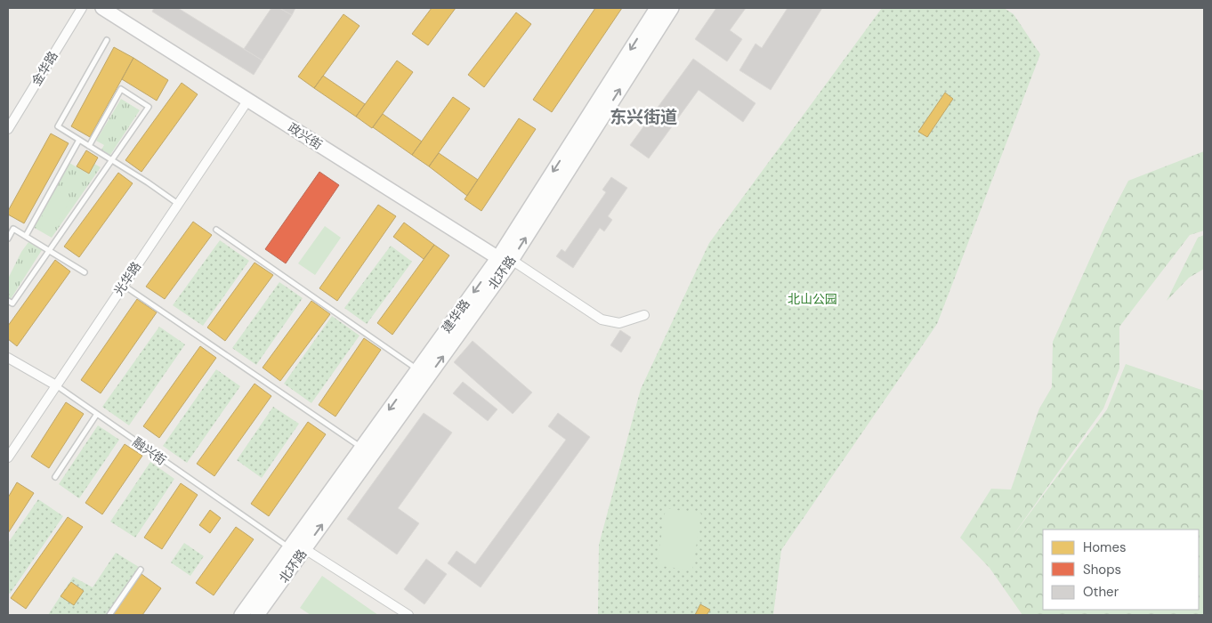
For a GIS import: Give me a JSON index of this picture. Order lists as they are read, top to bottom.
{
  "streets": {
    "street": [
      "金华路",
      "政兴街",
      "北环路",
      "光华路",
      "建华路",
      "融兴街"
    ]
  },
  "crossings": [
    ["政兴街", "北环路"],
    ["政兴街", "光华路"],
    ["政兴街", "建华路"],
    ["北环路", "建华路"],
    ["北环路", "融兴街"],
    ["光华路", "融兴街"]
  ],
  "one_way": ["北环路", "建华路"],
  "districts": ["东兴街道"],
  "parks": ["北山公园"],
  "legend": ["Homes", "Shops", "Other"]
}
